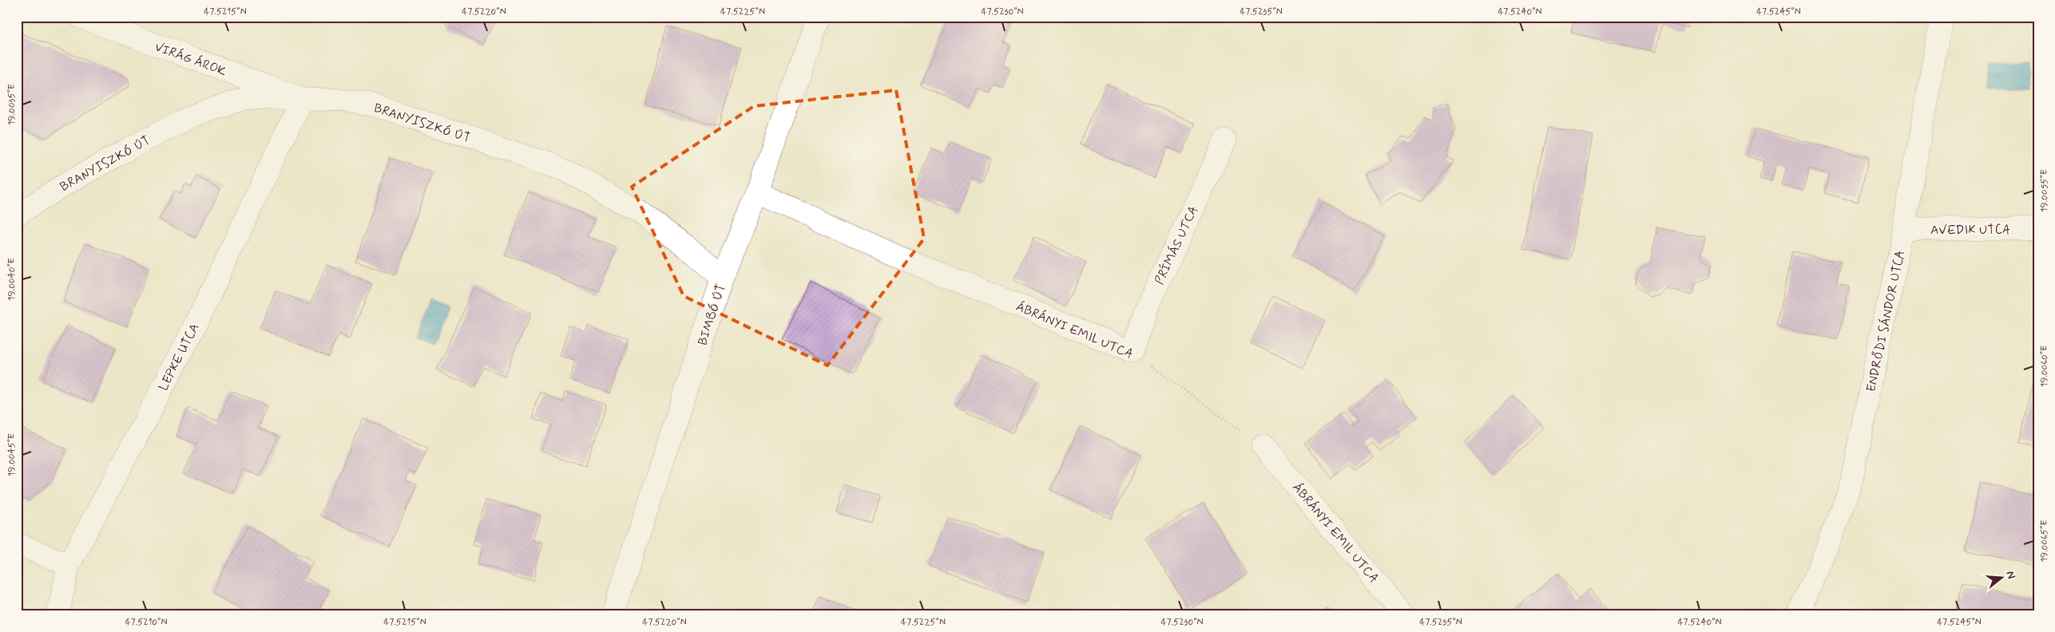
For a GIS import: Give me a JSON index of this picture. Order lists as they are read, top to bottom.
{
  "streets": {
    "street": [
      "VIRÁG ÁROK",
      "BRANYISZKÓ ÚT",
      "AVEDIK UTCA",
      "PRÍMÁS UTCA",
      "BIMBÓ ÚT",
      "ENDRŐDI SÁNDOR UTCA",
      "ÁBRÁNYI EMIL UTCA",
      "LEPKE UTCA"
    ]
  },
  "crossings": [
    ["VIRÁG ÁROK", "BRANYISZKÓ ÚT"],
    ["VIRÁG ÁROK", "LEPKE UTCA"],
    ["BRANYISZKÓ ÚT", "BIMBÓ ÚT"],
    ["BRANYISZKÓ ÚT", "LEPKE UTCA"],
    ["AVEDIK UTCA", "ENDRŐDI SÁNDOR UTCA"],
    ["PRÍMÁS UTCA", "ÁBRÁNYI EMIL UTCA"],
    ["BIMBÓ ÚT", "ÁBRÁNYI EMIL UTCA"]
  ],
  "north": "right",
  "coordinates": [
    "47.5215°N",
    "47.5220°N",
    "47.5225°N",
    "47.5230°N",
    "47.5235°N",
    "47.5240°N",
    "47.5245°N",
    "19.0035°E",
    "19.0055°E",
    "19.0040°E",
    "19.0060°E",
    "19.0045°E",
    "19.0065°E",
    "47.5210°N"
  ]
}
